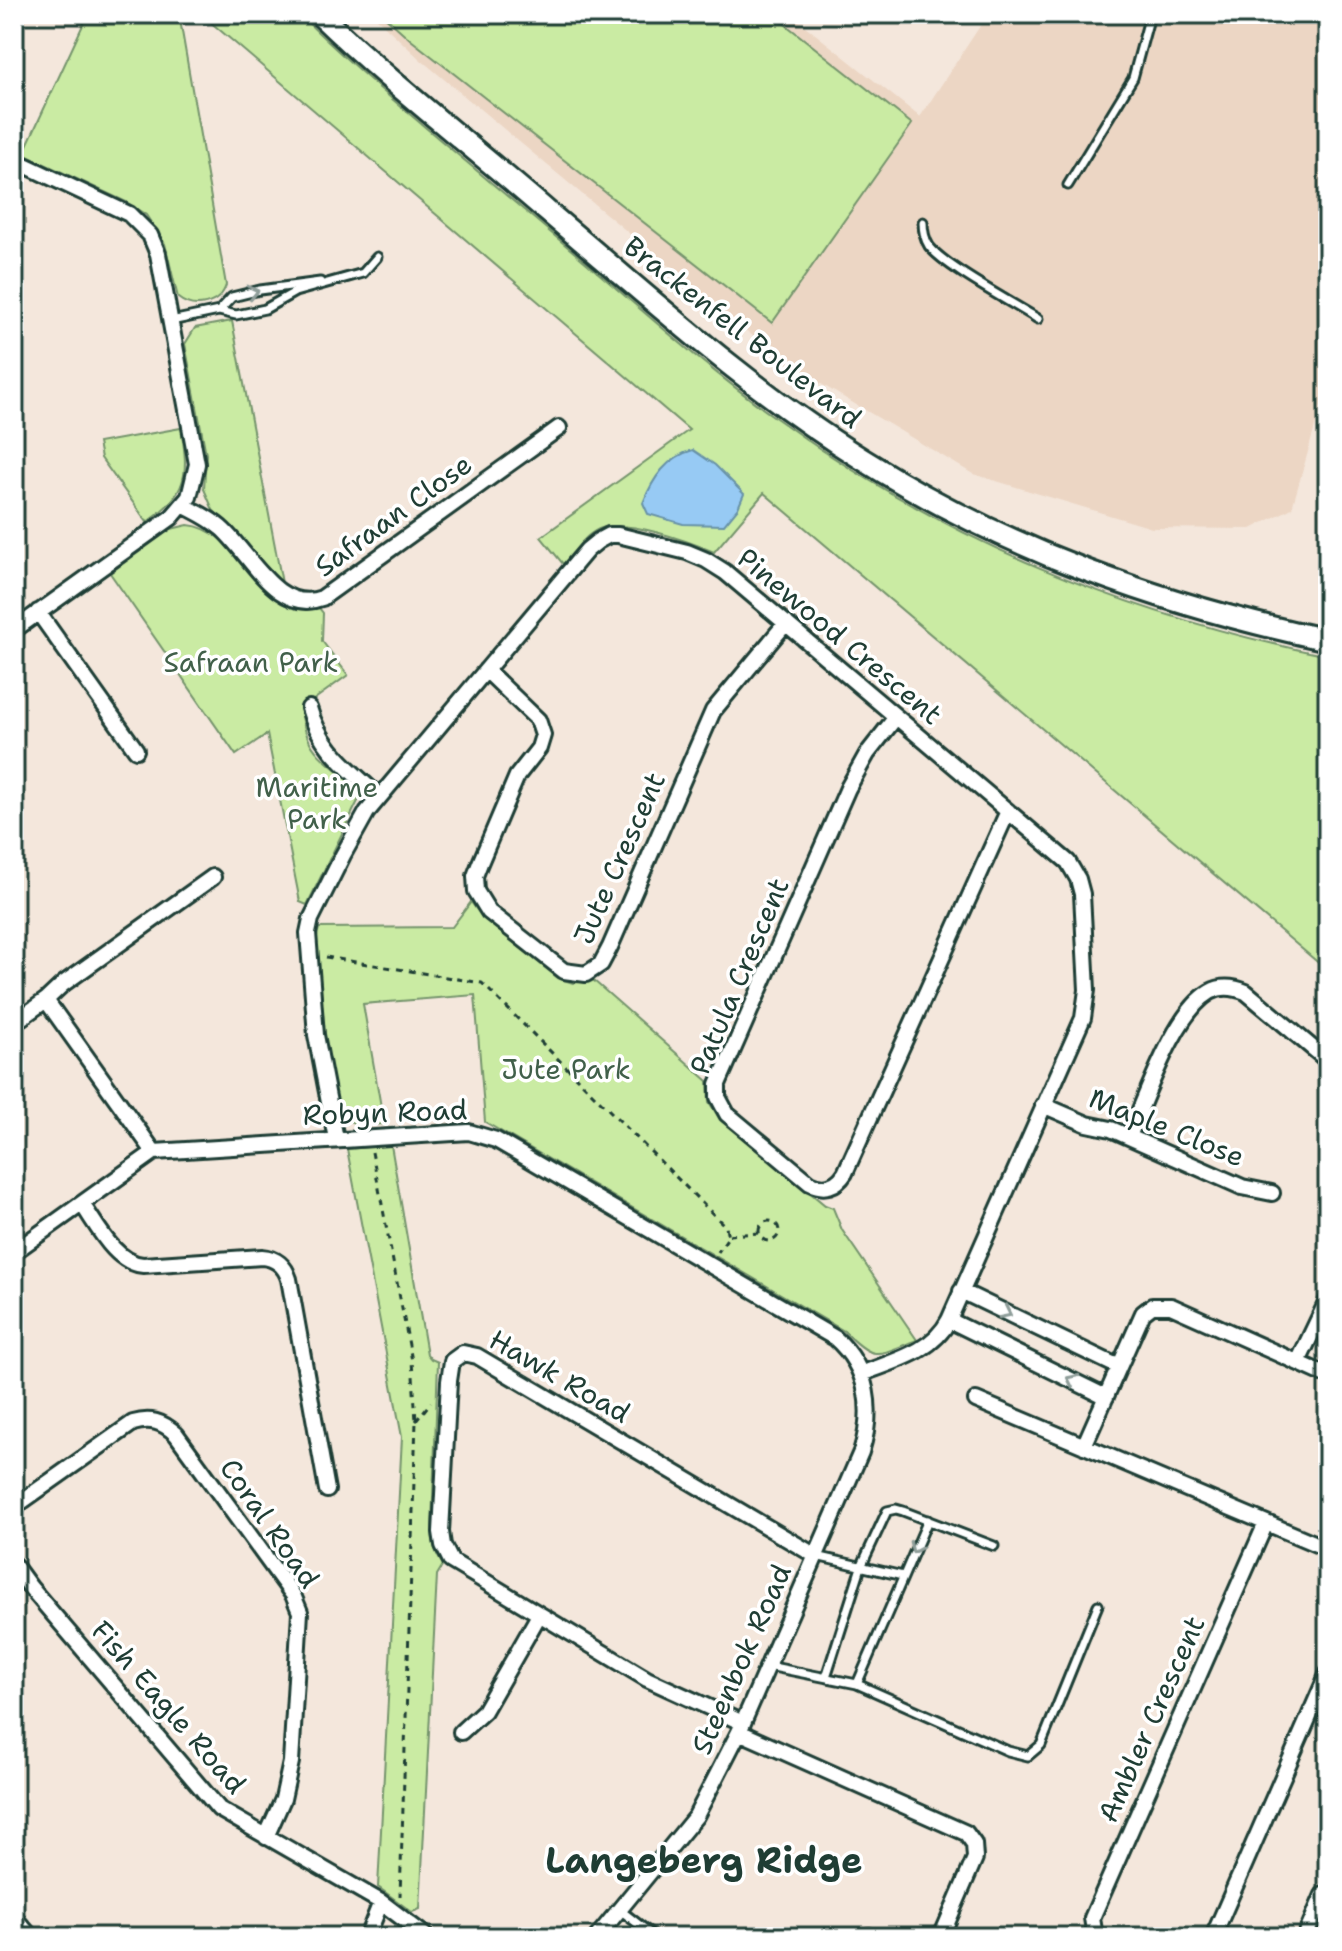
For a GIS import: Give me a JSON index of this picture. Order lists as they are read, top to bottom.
{
  "streets": {
    "street": [
      "Brackenfell Boulevard",
      "Safraan Close",
      "Pinewood Crescent",
      "Jute Crescent",
      "Patula Crescent",
      "Robyn Road",
      "Maple Close",
      "Hawk Road",
      "Coral Road",
      "Steenbok Road",
      "Fish Eagle Road",
      "Ambler Crescent"
    ]
  },
  "crossings": [
    ["Pinewood Crescent", "Jute Crescent"],
    ["Pinewood Crescent", "Patula Crescent"],
    ["Pinewood Crescent", "Robyn Road"],
    ["Pinewood Crescent", "Maple Close"],
    ["Pinewood Crescent", "Steenbok Road"],
    ["Robyn Road", "Steenbok Road"],
    ["Hawk Road", "Steenbok Road"],
    ["Coral Road", "Fish Eagle Road"]
  ],
  "districts": ["Langeberg Ridge"],
  "parks": ["Safraan Park", "Maritime Park", "Jute Park"]
}
